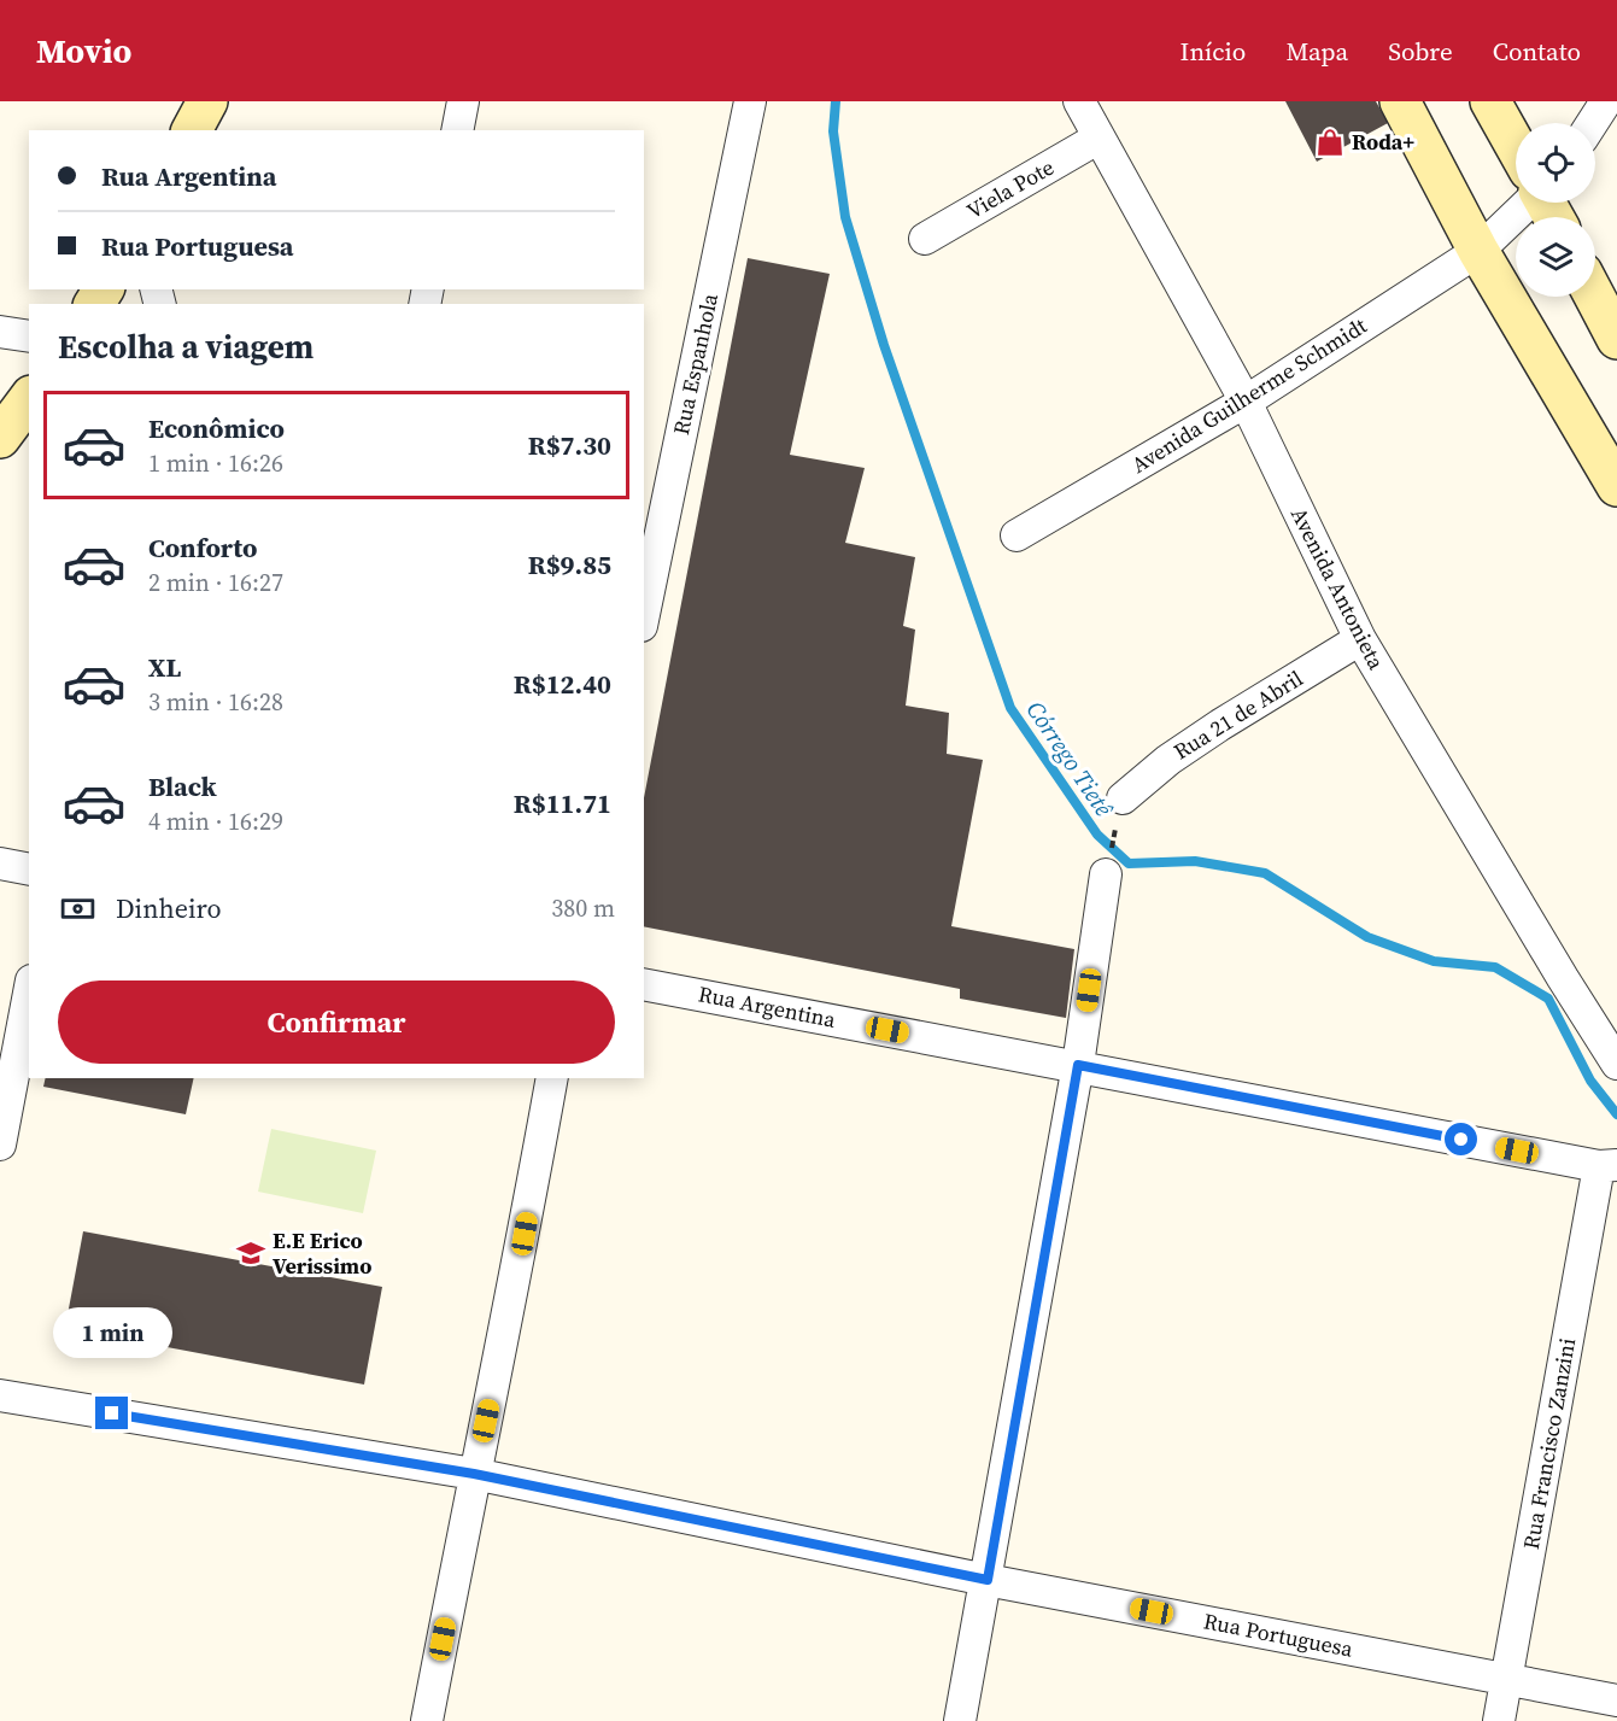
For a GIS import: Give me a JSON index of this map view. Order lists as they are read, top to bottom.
{
  "streets": {
    "street": [
      "Viela Pote",
      "Rua Espanhola",
      "Avenida Guilherme Schmidt",
      "Avenida Antonieta",
      "Rua 21 de Abril",
      "Rua Argentina",
      "Rua Francisco Zanzini",
      "Rua Portuguesa"
    ]
  },
  "crossings": [
    ["Viela Pote", "Avenida Antonieta"],
    ["Avenida Guilherme Schmidt", "Avenida Antonieta"],
    ["Avenida Antonieta", "Rua 21 de Abril"],
    ["Rua Argentina", "Rua Francisco Zanzini"],
    ["Rua Francisco Zanzini", "Rua Portuguesa"]
  ],
  "water": ["Córrego Tietê"],
  "places": {
    "shop": ["Roda+"],
    "school or university": ["E.E Erico Verissimo"]
  },
  "page": {
    "header": "Movio",
    "nav": [
      "Início",
      "Mapa",
      "Sobre",
      "Contato"
    ],
    "banner": ["Rua Argentina", "Rua Portuguesa"],
    "heading": "Escolha a viagem",
    "list": [
      {
        "name": "Econômico",
        "note": "1 min · 16:26",
        "value": "R$7.30"
      },
      {
        "name": "Conforto",
        "note": "2 min · 16:27",
        "value": "R$9.85"
      },
      {
        "name": "XL",
        "note": "3 min · 16:28",
        "value": "R$12.40"
      },
      {
        "name": "Black",
        "note": "4 min · 16:29",
        "value": "R$11.71"
      }
    ],
    "pay": ["Dinheiro", "380 m"],
    "buttons": "Confirmar",
    "bubble": "1 min"
  }
}
